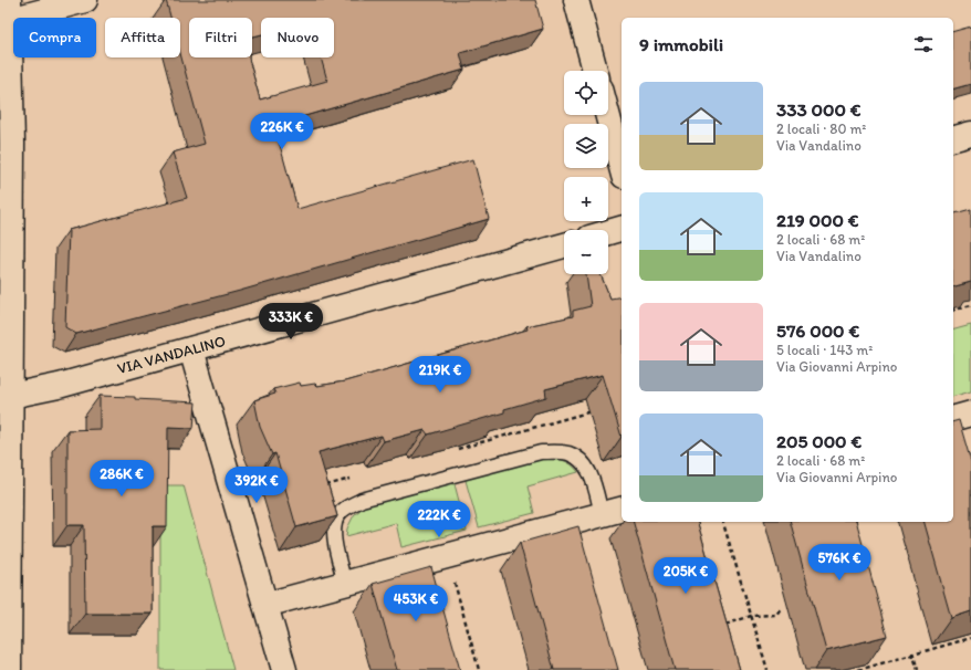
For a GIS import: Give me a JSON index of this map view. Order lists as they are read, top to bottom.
{
  "streets": {
    "street": ["VIA VANDALINO"]
  },
  "page": {
    "chip": [
      "Compra",
      "Affitta",
      "Filtri",
      "Nuovo"
    ],
    "heading": "9 immobili",
    "map_buttons": ["+", "−"],
    "list": [
      {
        "name": "333 000 €",
        "note": "2 locali · 80 m² · Via Vandalino"
      },
      {
        "name": "219 000 €",
        "note": "2 locali · 68 m² · Via Vandalino"
      },
      {
        "name": "576 000 €",
        "note": "5 locali · 143 m² · Via Giovanni Arpino"
      },
      {
        "name": "205 000 €",
        "note": "2 locali · 68 m² · Via Giovanni Arpino"
      }
    ],
    "price": [
      "226K €",
      "333K €",
      "219K €",
      "286K €",
      "392K €",
      "222K €",
      "576K €",
      "205K €",
      "453K €"
    ]
  }
}
